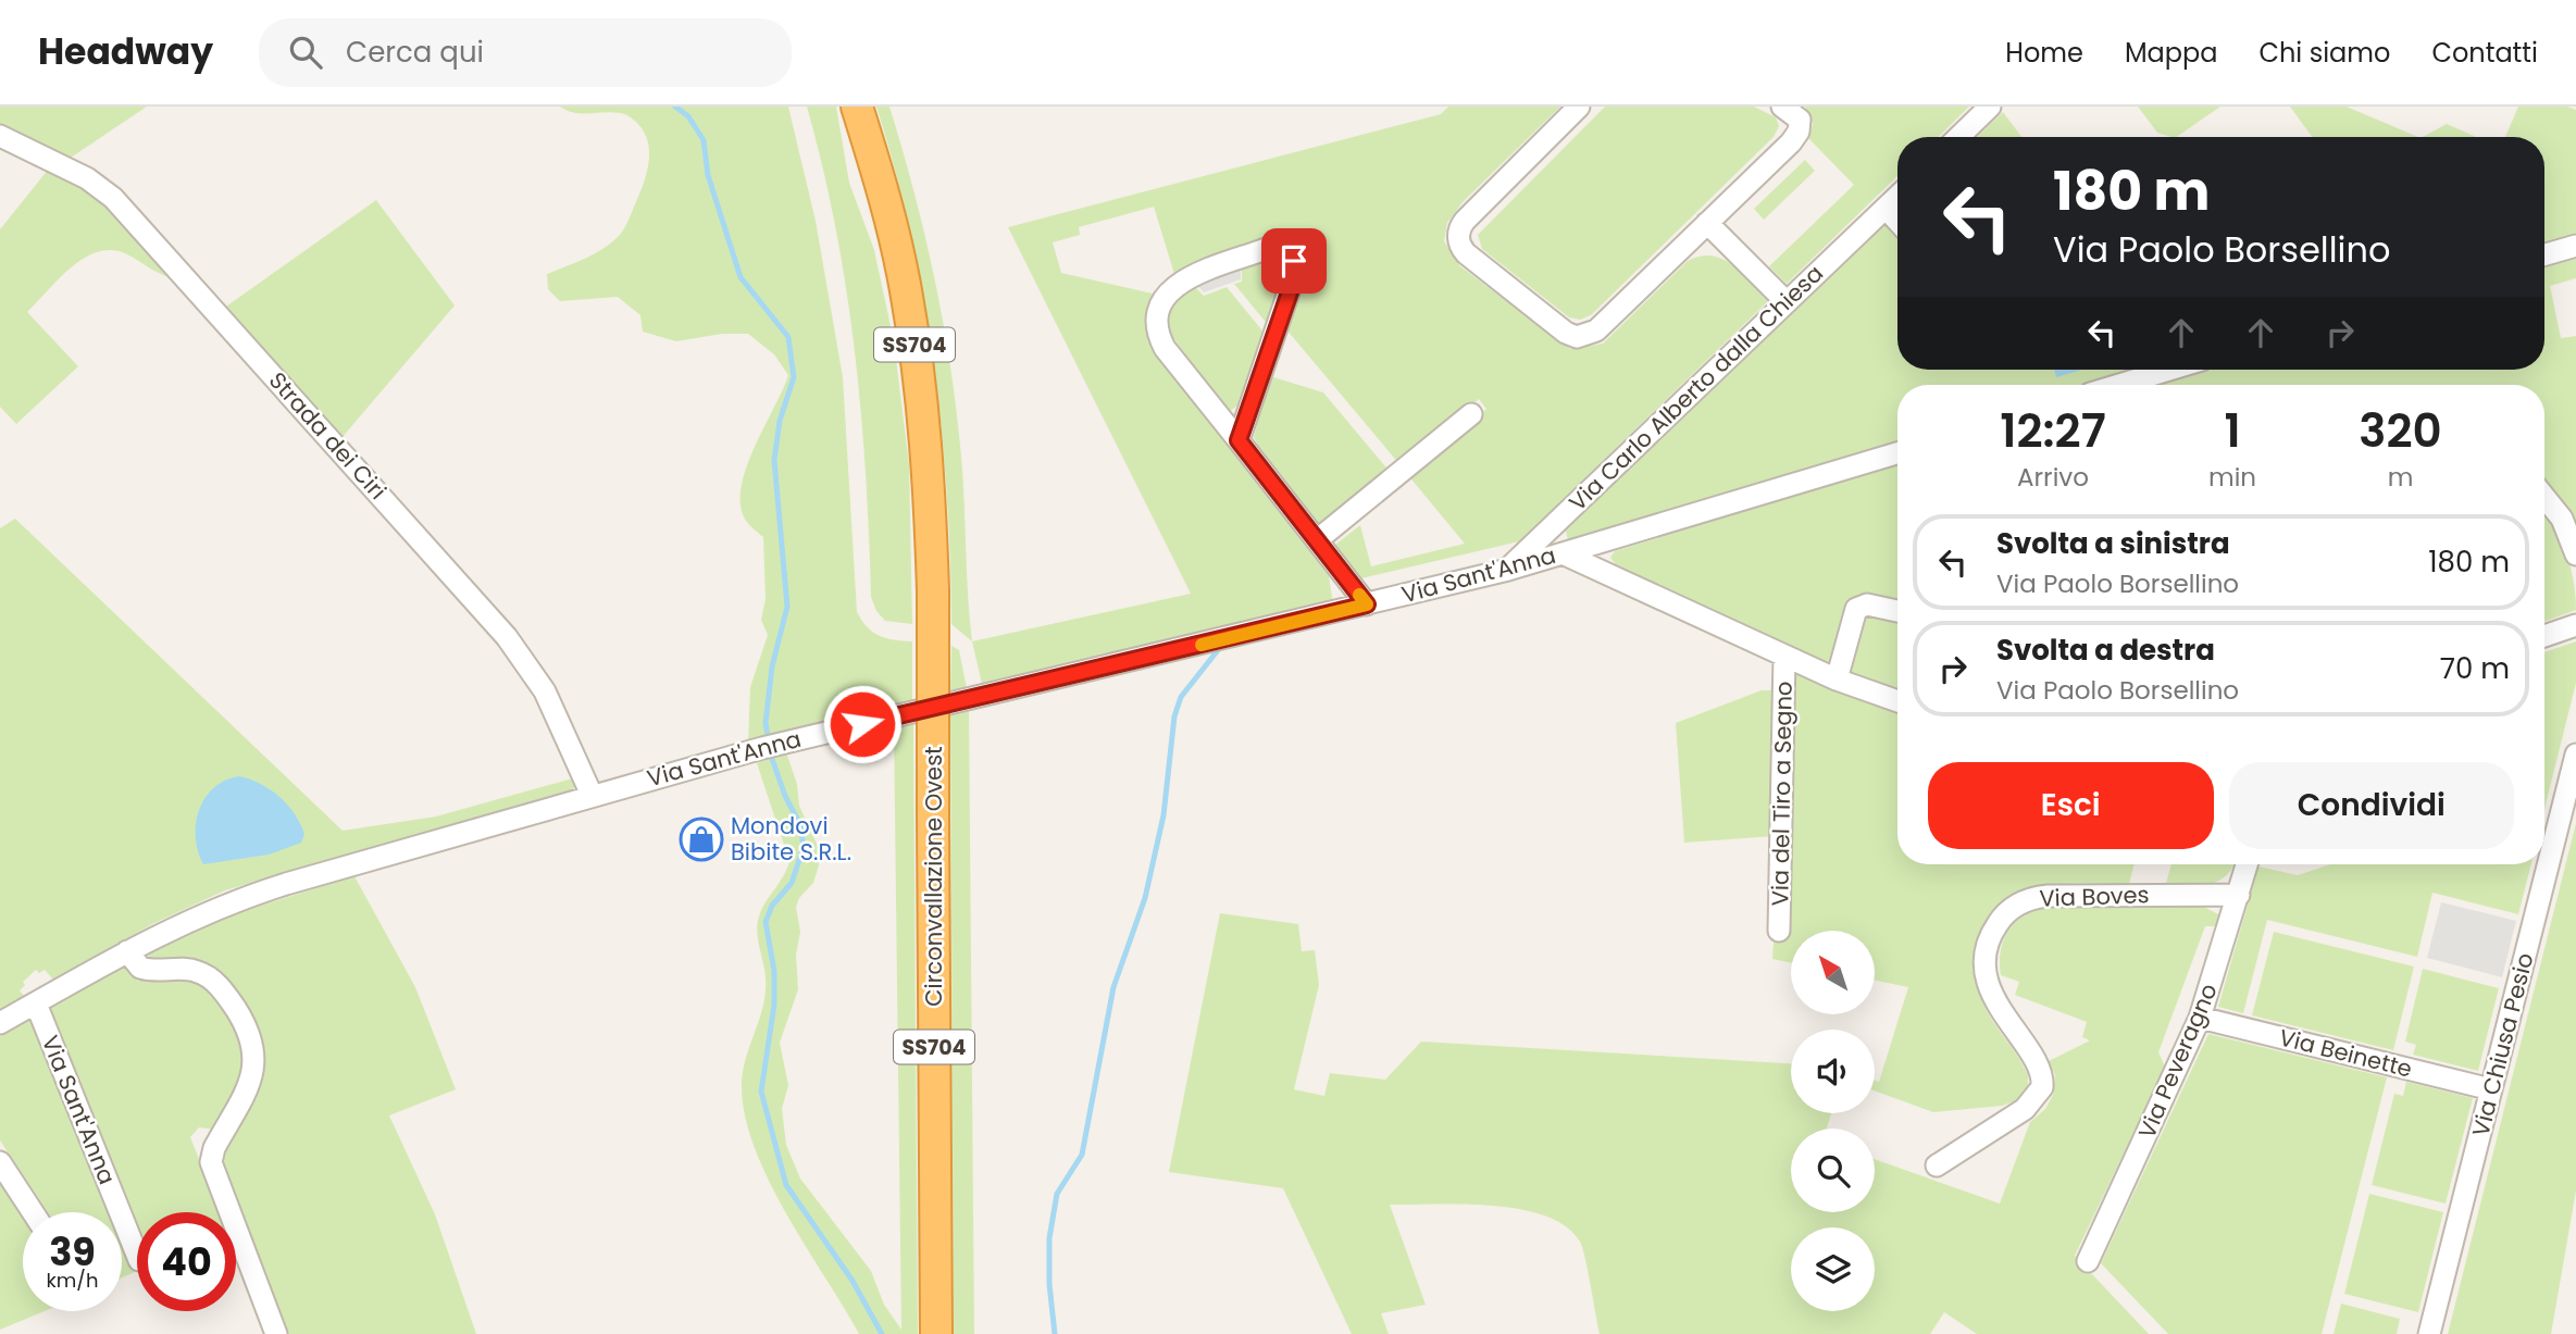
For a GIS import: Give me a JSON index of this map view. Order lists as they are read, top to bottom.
{
  "streets": {
    "highway": ["SS704", "Circonvallazione Ovest"],
    "street": [
      "Via Carlo Alberto dalla Chiesa",
      "Strada dei Ciri",
      "Via Sant'Anna",
      "Via del Tiro a Segno",
      "Via Boves",
      "Via Chiusa Pesio",
      "Via Beinette",
      "Via Peveragno"
    ]
  },
  "crossings": [
    ["Via Carlo Alberto dalla Chiesa", "Via Sant'Anna"],
    ["Strada dei Ciri", "Via Sant'Anna"],
    ["Via Sant'Anna", "Via del Tiro a Segno"],
    ["Via Boves", "Via Peveragno"],
    ["Via Chiusa Pesio", "Via Beinette"],
    ["Via Beinette", "Via Peveragno"]
  ],
  "places": {
    "shop": ["Mondovi Bibite S.R.L."]
  },
  "north": "top left",
  "page": {
    "header": "Headway",
    "search": "Cerca qui",
    "nav": [
      "Home",
      "Mappa",
      "Chi siamo",
      "Contatti"
    ],
    "turn": ["180 m", "Via Paolo Borsellino"],
    "eta": [
      "12:27",
      "Arrivo",
      "1",
      "min",
      "320",
      "m"
    ],
    "list": [
      {
        "name": "Svolta a sinistra",
        "note": "Via Paolo Borsellino",
        "value": "180 m"
      },
      {
        "name": "Svolta a destra",
        "note": "Via Paolo Borsellino",
        "value": "70 m"
      }
    ],
    "buttons": ["Esci", "Condividi"],
    "speed": "39 km/h",
    "limit": "40"
  }
}
